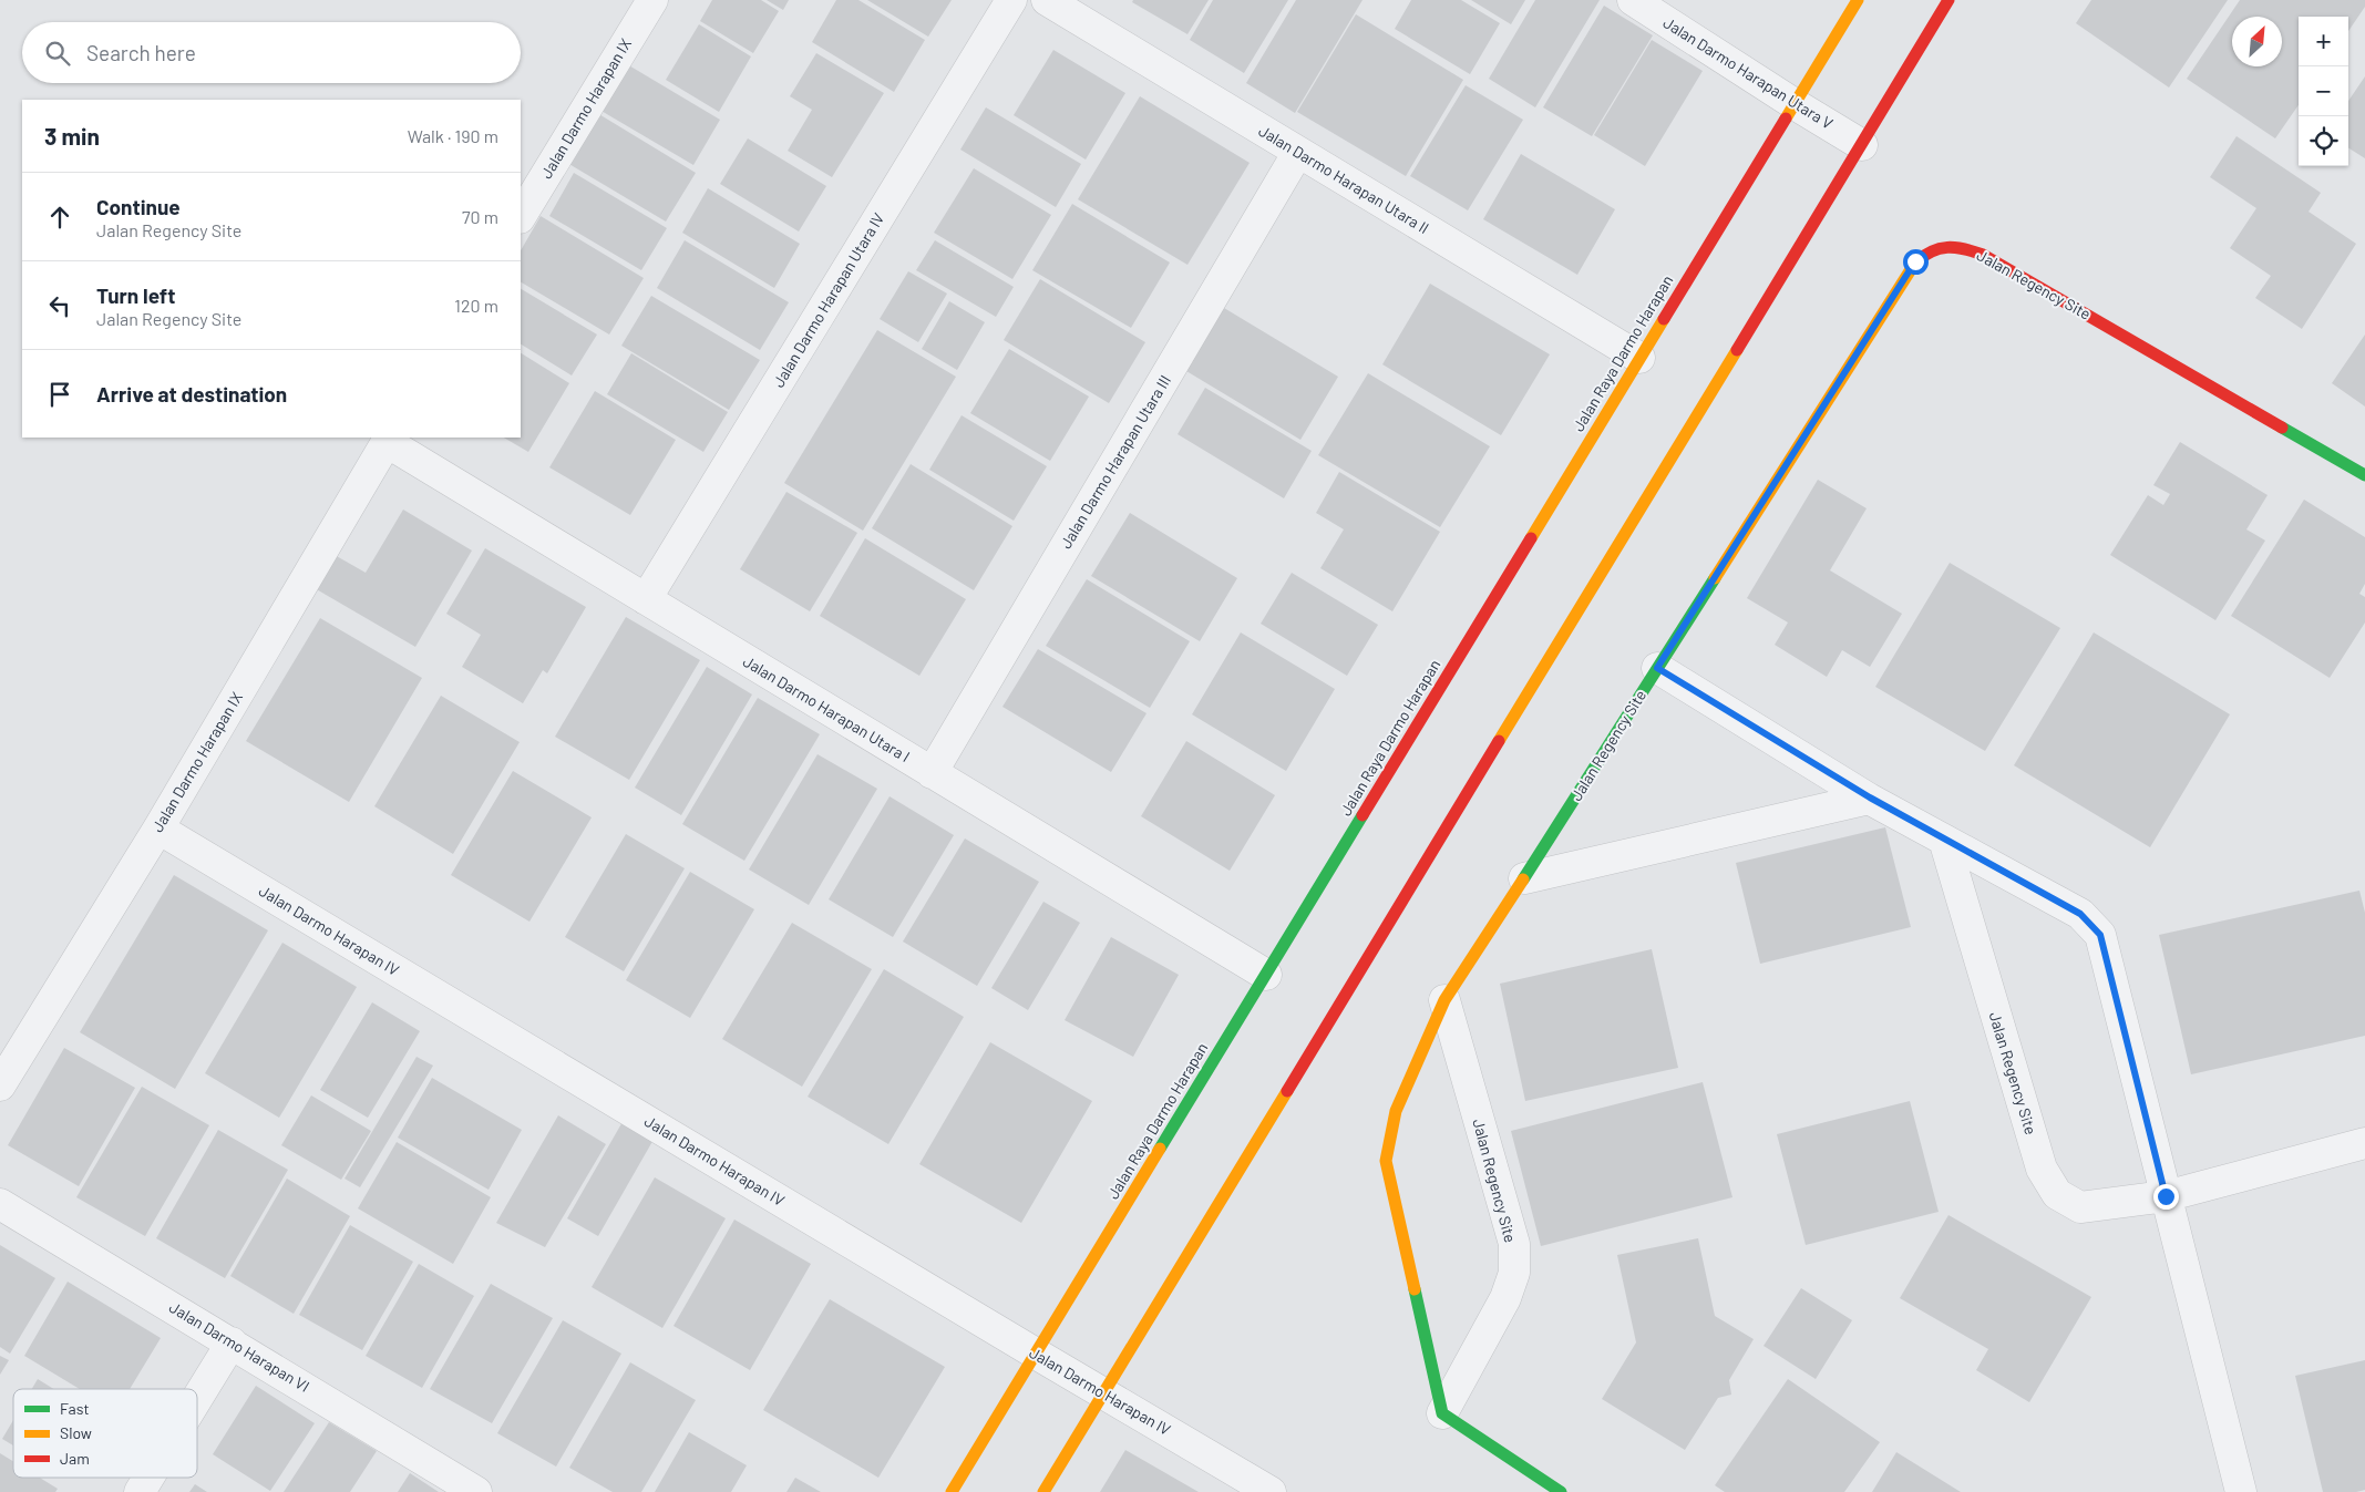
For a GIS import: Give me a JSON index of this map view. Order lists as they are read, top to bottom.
{
  "streets": {
    "street": [
      "Jalan Darmo Harapan Utara V",
      "Jalan Darmo Harapan IX",
      "Jalan Darmo Harapan Utara II",
      "Jalan Regency Site",
      "Jalan Darmo Harapan Utara IV",
      "Jalan Raya Darmo Harapan",
      "Jalan Darmo Harapan Utara III",
      "Jalan Darmo Harapan Utara I",
      "Jalan Darmo Harapan IV",
      "Jalan Darmo Harapan VI"
    ]
  },
  "crossings": [
    ["Jalan Darmo Harapan Utara V", "Jalan Raya Darmo Harapan"],
    ["Jalan Darmo Harapan IX", "Jalan Darmo Harapan Utara I"],
    ["Jalan Darmo Harapan IX", "Jalan Darmo Harapan IV"],
    ["Jalan Darmo Harapan Utara II", "Jalan Raya Darmo Harapan"],
    ["Jalan Darmo Harapan Utara II", "Jalan Darmo Harapan Utara III"],
    ["Jalan Darmo Harapan Utara IV", "Jalan Darmo Harapan Utara I"],
    ["Jalan Raya Darmo Harapan", "Jalan Darmo Harapan Utara I"],
    ["Jalan Raya Darmo Harapan", "Jalan Darmo Harapan IV"],
    ["Jalan Darmo Harapan Utara III", "Jalan Darmo Harapan Utara I"]
  ],
  "legend": ["Fast", "Slow", "Jam"],
  "north": "top right",
  "page": {
    "map_buttons": ["+", "−"],
    "search": "Search here",
    "heading": ["3 min", "Walk · 190 m"],
    "list": [
      ["Continue", "Jalan Regency Site", "70 m"],
      ["Turn left", "Jalan Regency Site", "120 m"],
      "Arrive at destination"
    ]
  }
}
